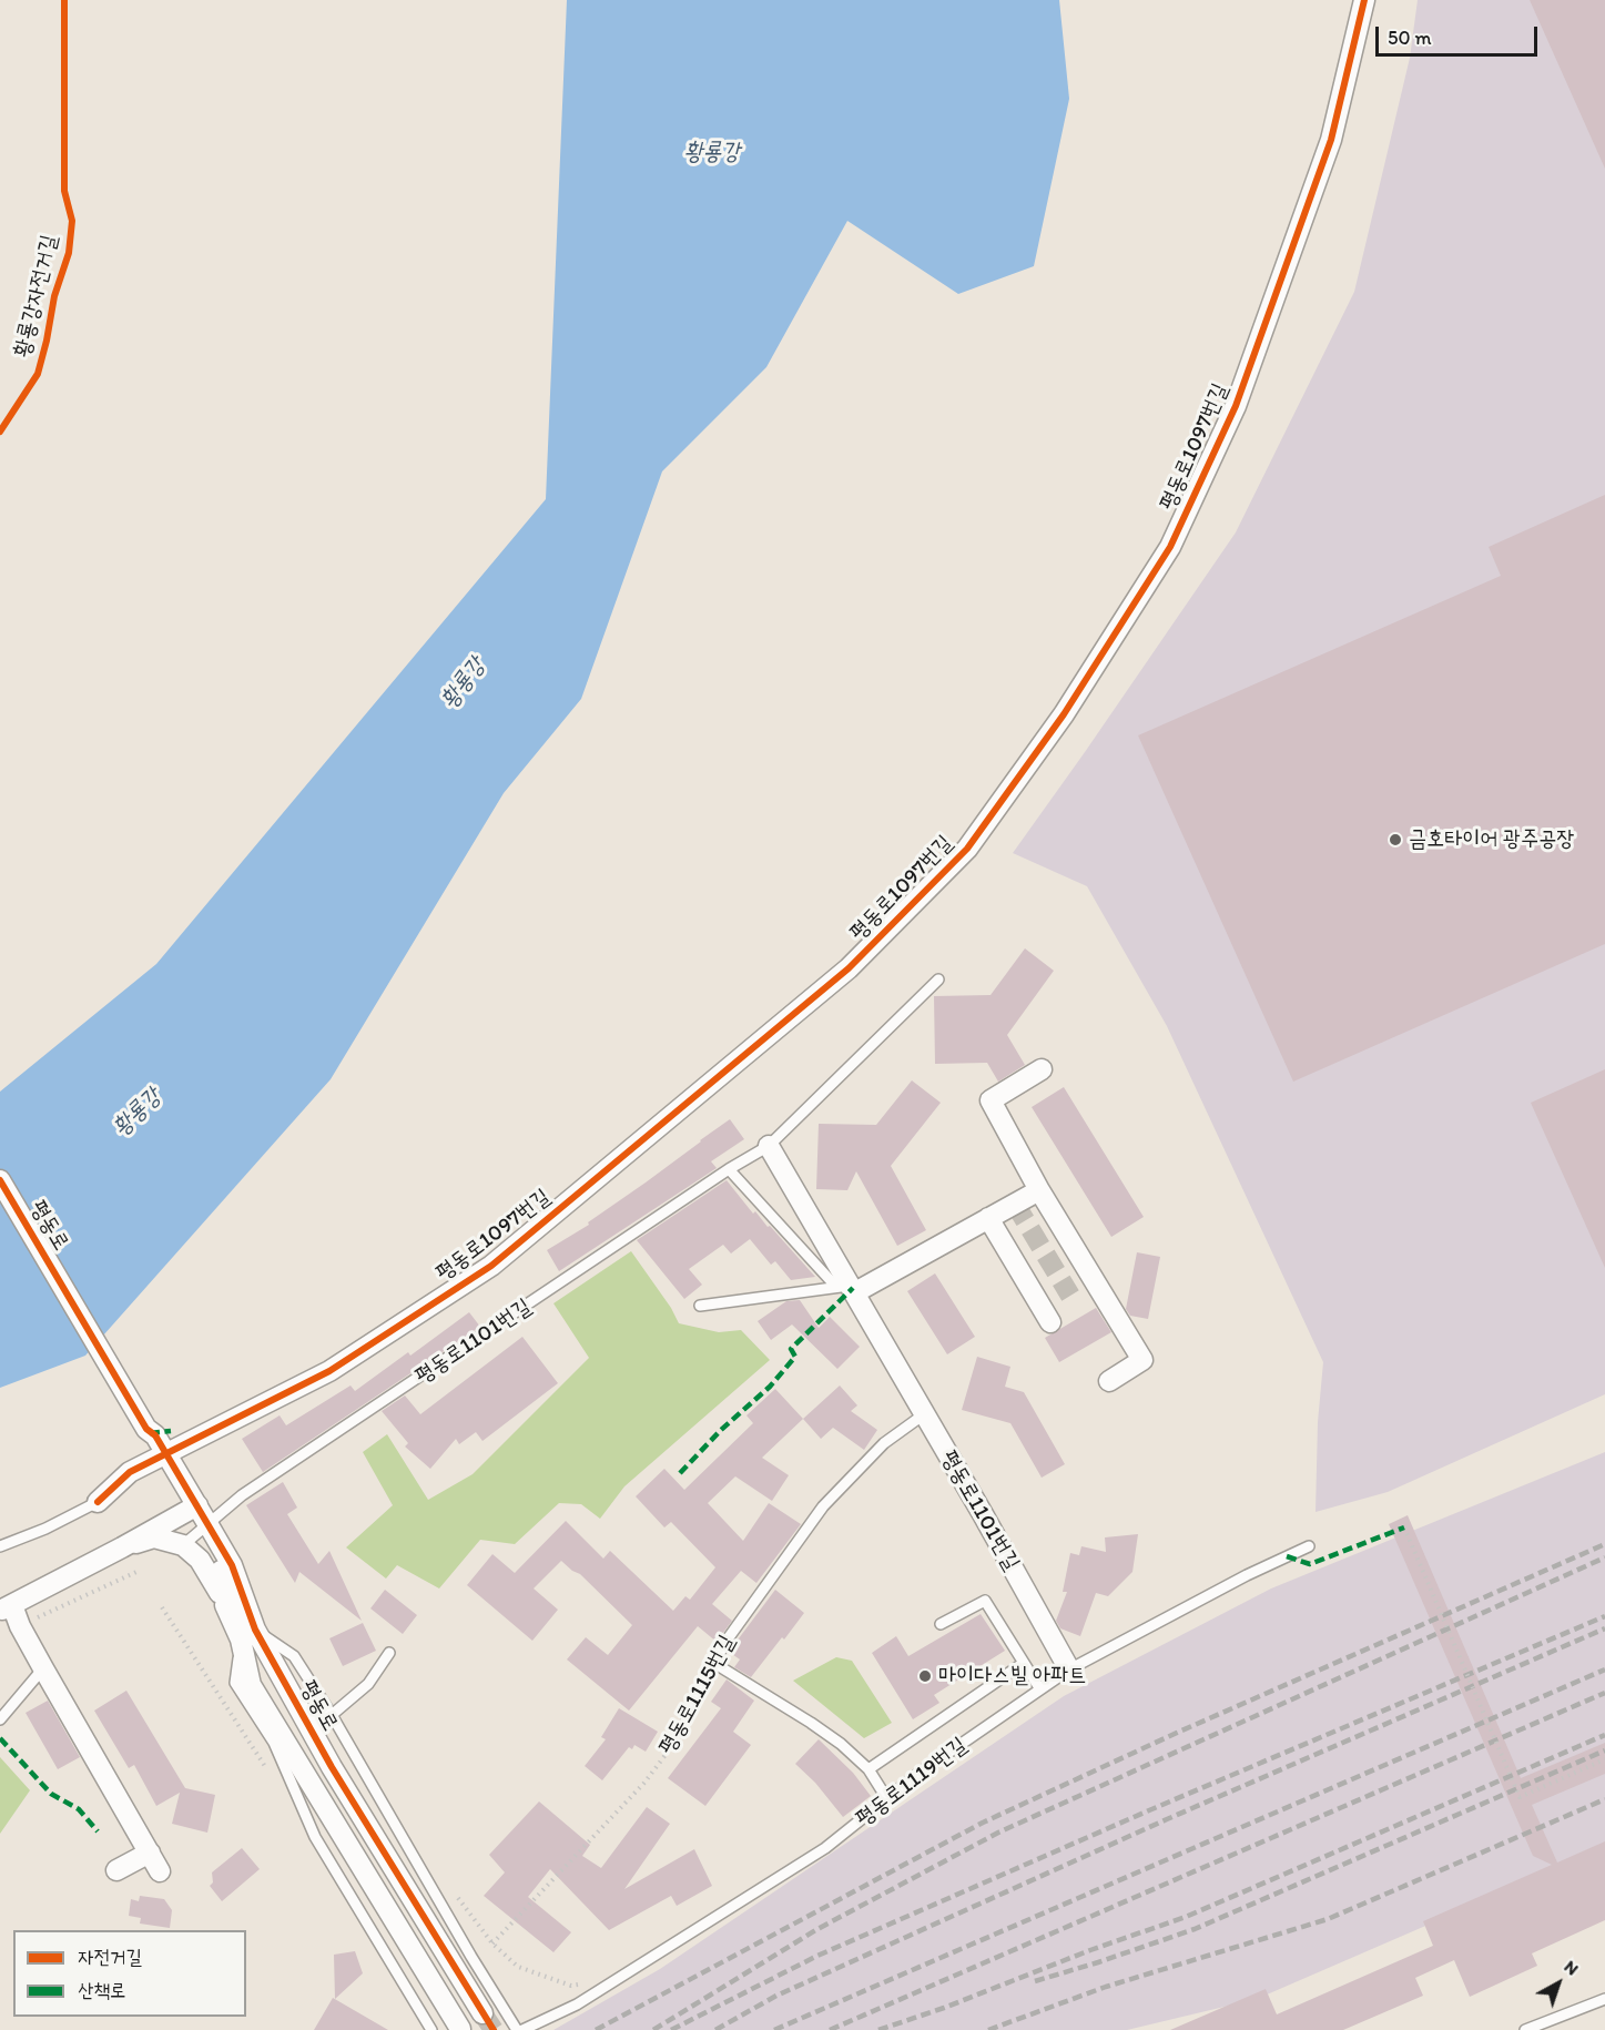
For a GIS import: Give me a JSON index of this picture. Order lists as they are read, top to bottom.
{
  "streets": {
    "street": ["평동로1097번길", "평동로", "평동로1101번길"],
    "lane": ["평동로1115번길", "평동로1119번길"],
    "cycle path": ["황룡강자전거길"]
  },
  "crossings": [
    ["평동로1097번길", "평동로"],
    ["평동로", "평동로1101번길"],
    ["평동로1101번길", "평동로1115번길"],
    ["평동로1101번길", "평동로1119번길"]
  ],
  "water": ["황룡강"],
  "places": ["금호타이어 광주공장", "마이다스빌 아파트"],
  "legend": ["자전거길", "산책로"],
  "scale_bar": "50 m",
  "north": "top right"
}
